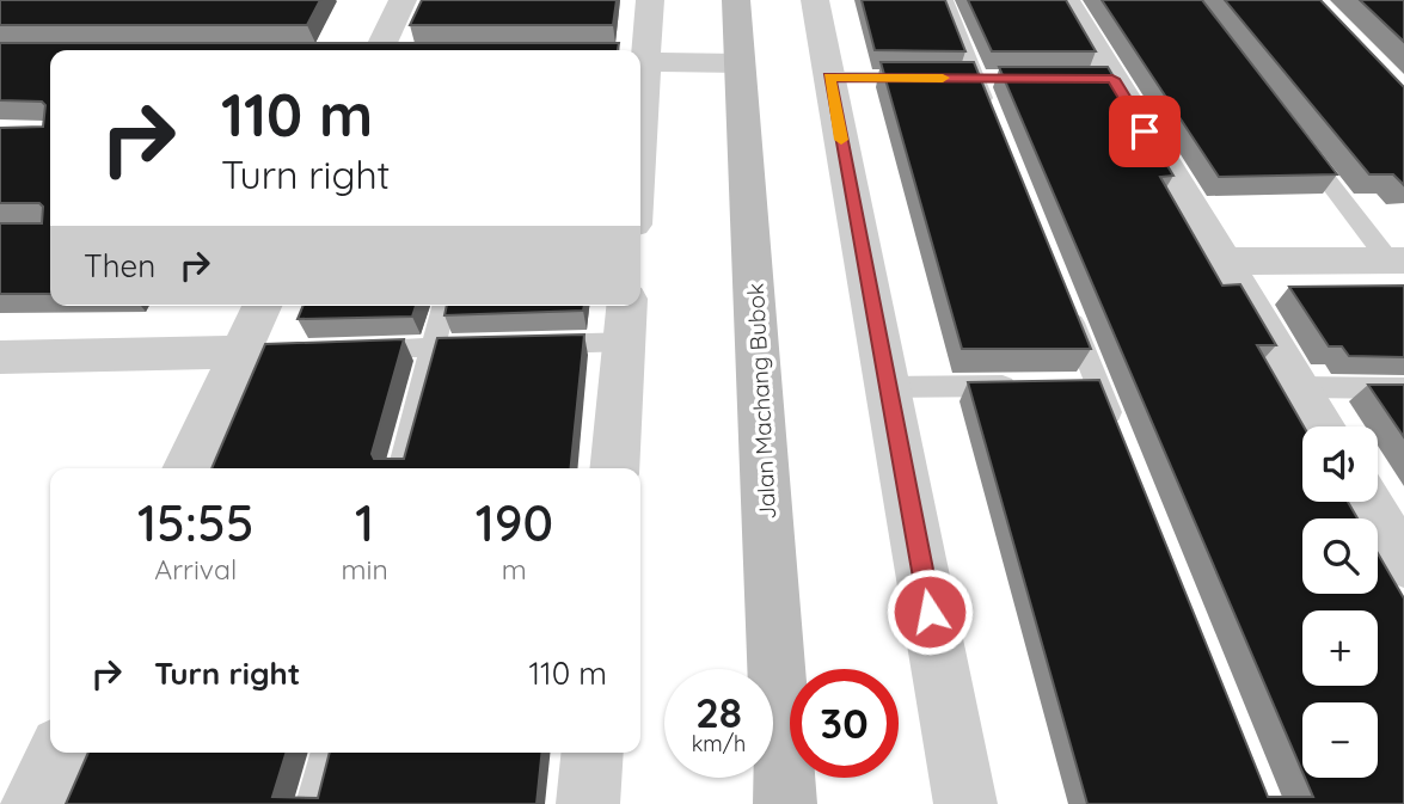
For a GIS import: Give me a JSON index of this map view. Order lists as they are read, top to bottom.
{
  "streets": {
    "main road": ["Jalan Machang Bubok"]
  },
  "page": {
    "turn": ["110 m", "Turn right"],
    "then": "Then",
    "map_buttons": ["+", "−"],
    "eta": [
      "15:55",
      "Arrival",
      "1",
      "min",
      "190",
      "m"
    ],
    "list": [
      {
        "name": "Turn right",
        "value": "110 m"
      }
    ],
    "speed": "28 km/h",
    "limit": "30"
  }
}
